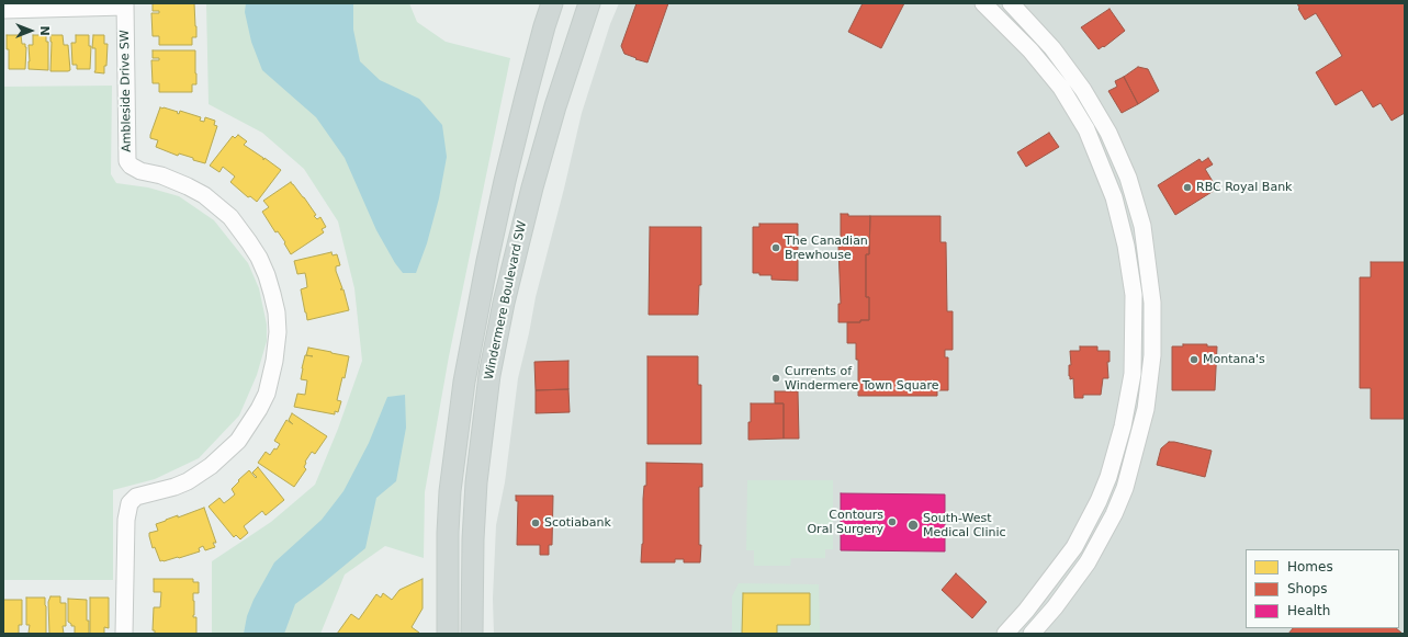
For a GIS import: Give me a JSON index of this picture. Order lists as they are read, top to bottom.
{
  "streets": {
    "main road": ["Windermere Boulevard SW"],
    "street": ["Ambleside Drive SW"]
  },
  "places": [
    "RBC Royal Bank",
    "The Canadian Brewhouse",
    "Montana's",
    "Currents of Windermere Town Square",
    "Contours Oral Surgery",
    "Scotiabank",
    "South-West Medical Clinic"
  ],
  "legend": ["Homes", "Shops", "Health"],
  "north": "right"
}
